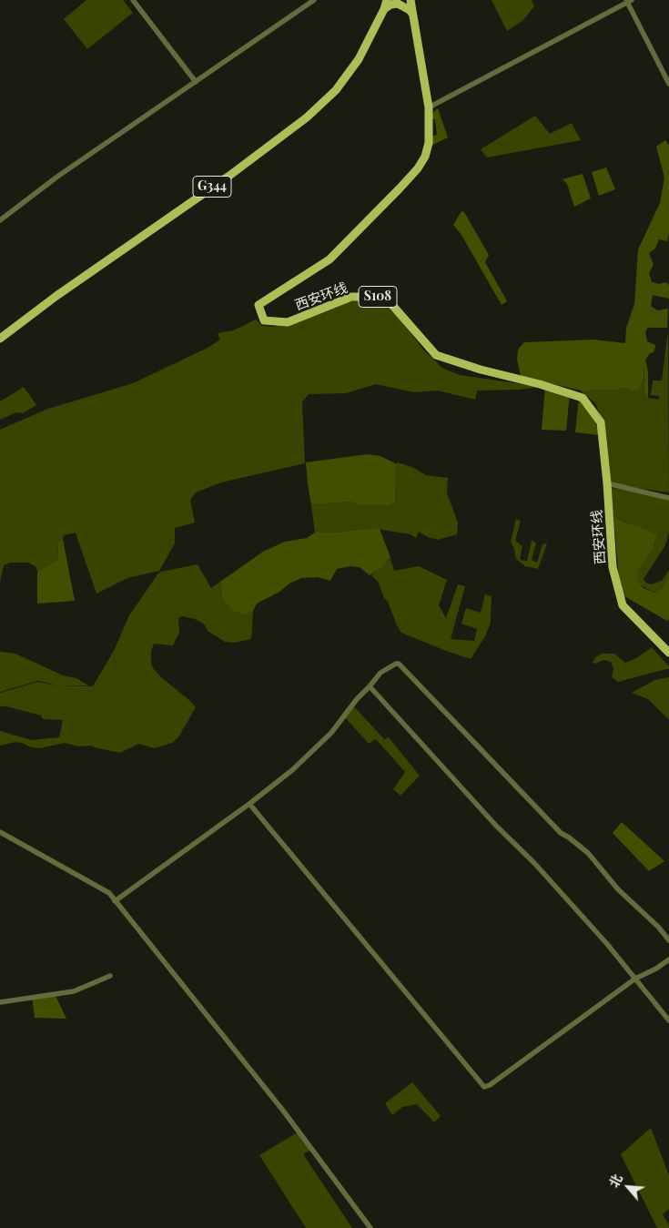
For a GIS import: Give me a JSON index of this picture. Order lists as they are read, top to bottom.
{
  "streets": {
    "main road": ["G344", "西安环线", "S108"]
  },
  "north": "top left"
}
